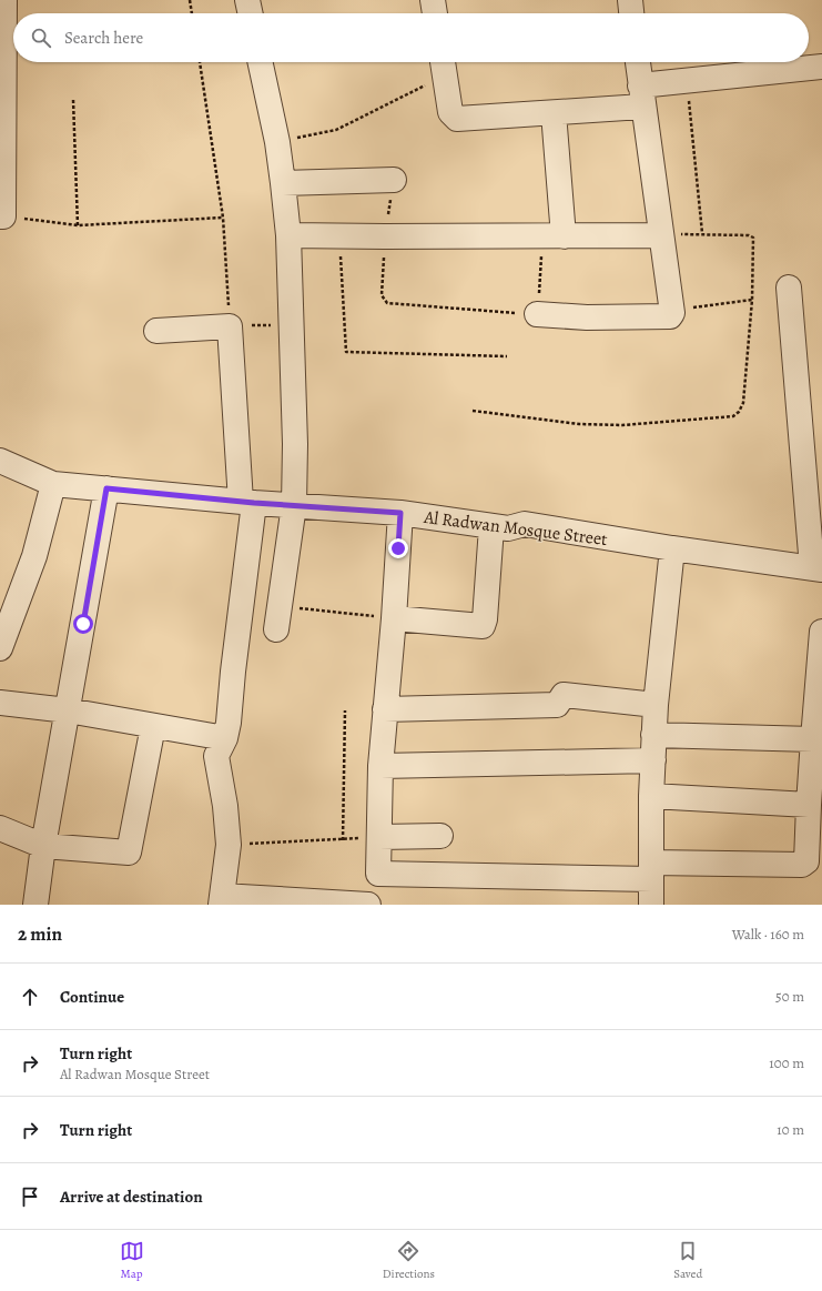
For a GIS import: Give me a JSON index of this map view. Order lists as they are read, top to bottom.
{
  "streets": {
    "street": ["Al Radwan Mosque Street"]
  },
  "page": {
    "search": "Search here",
    "heading": ["2 min", "Walk · 160 m"],
    "list": [
      ["Continue", "50 m"],
      ["Turn right", "Al Radwan Mosque Street", "100 m"],
      ["Turn right", "10 m"],
      "Arrive at destination"
    ],
    "nav": ["Map", "Directions", "Saved"]
  }
}
